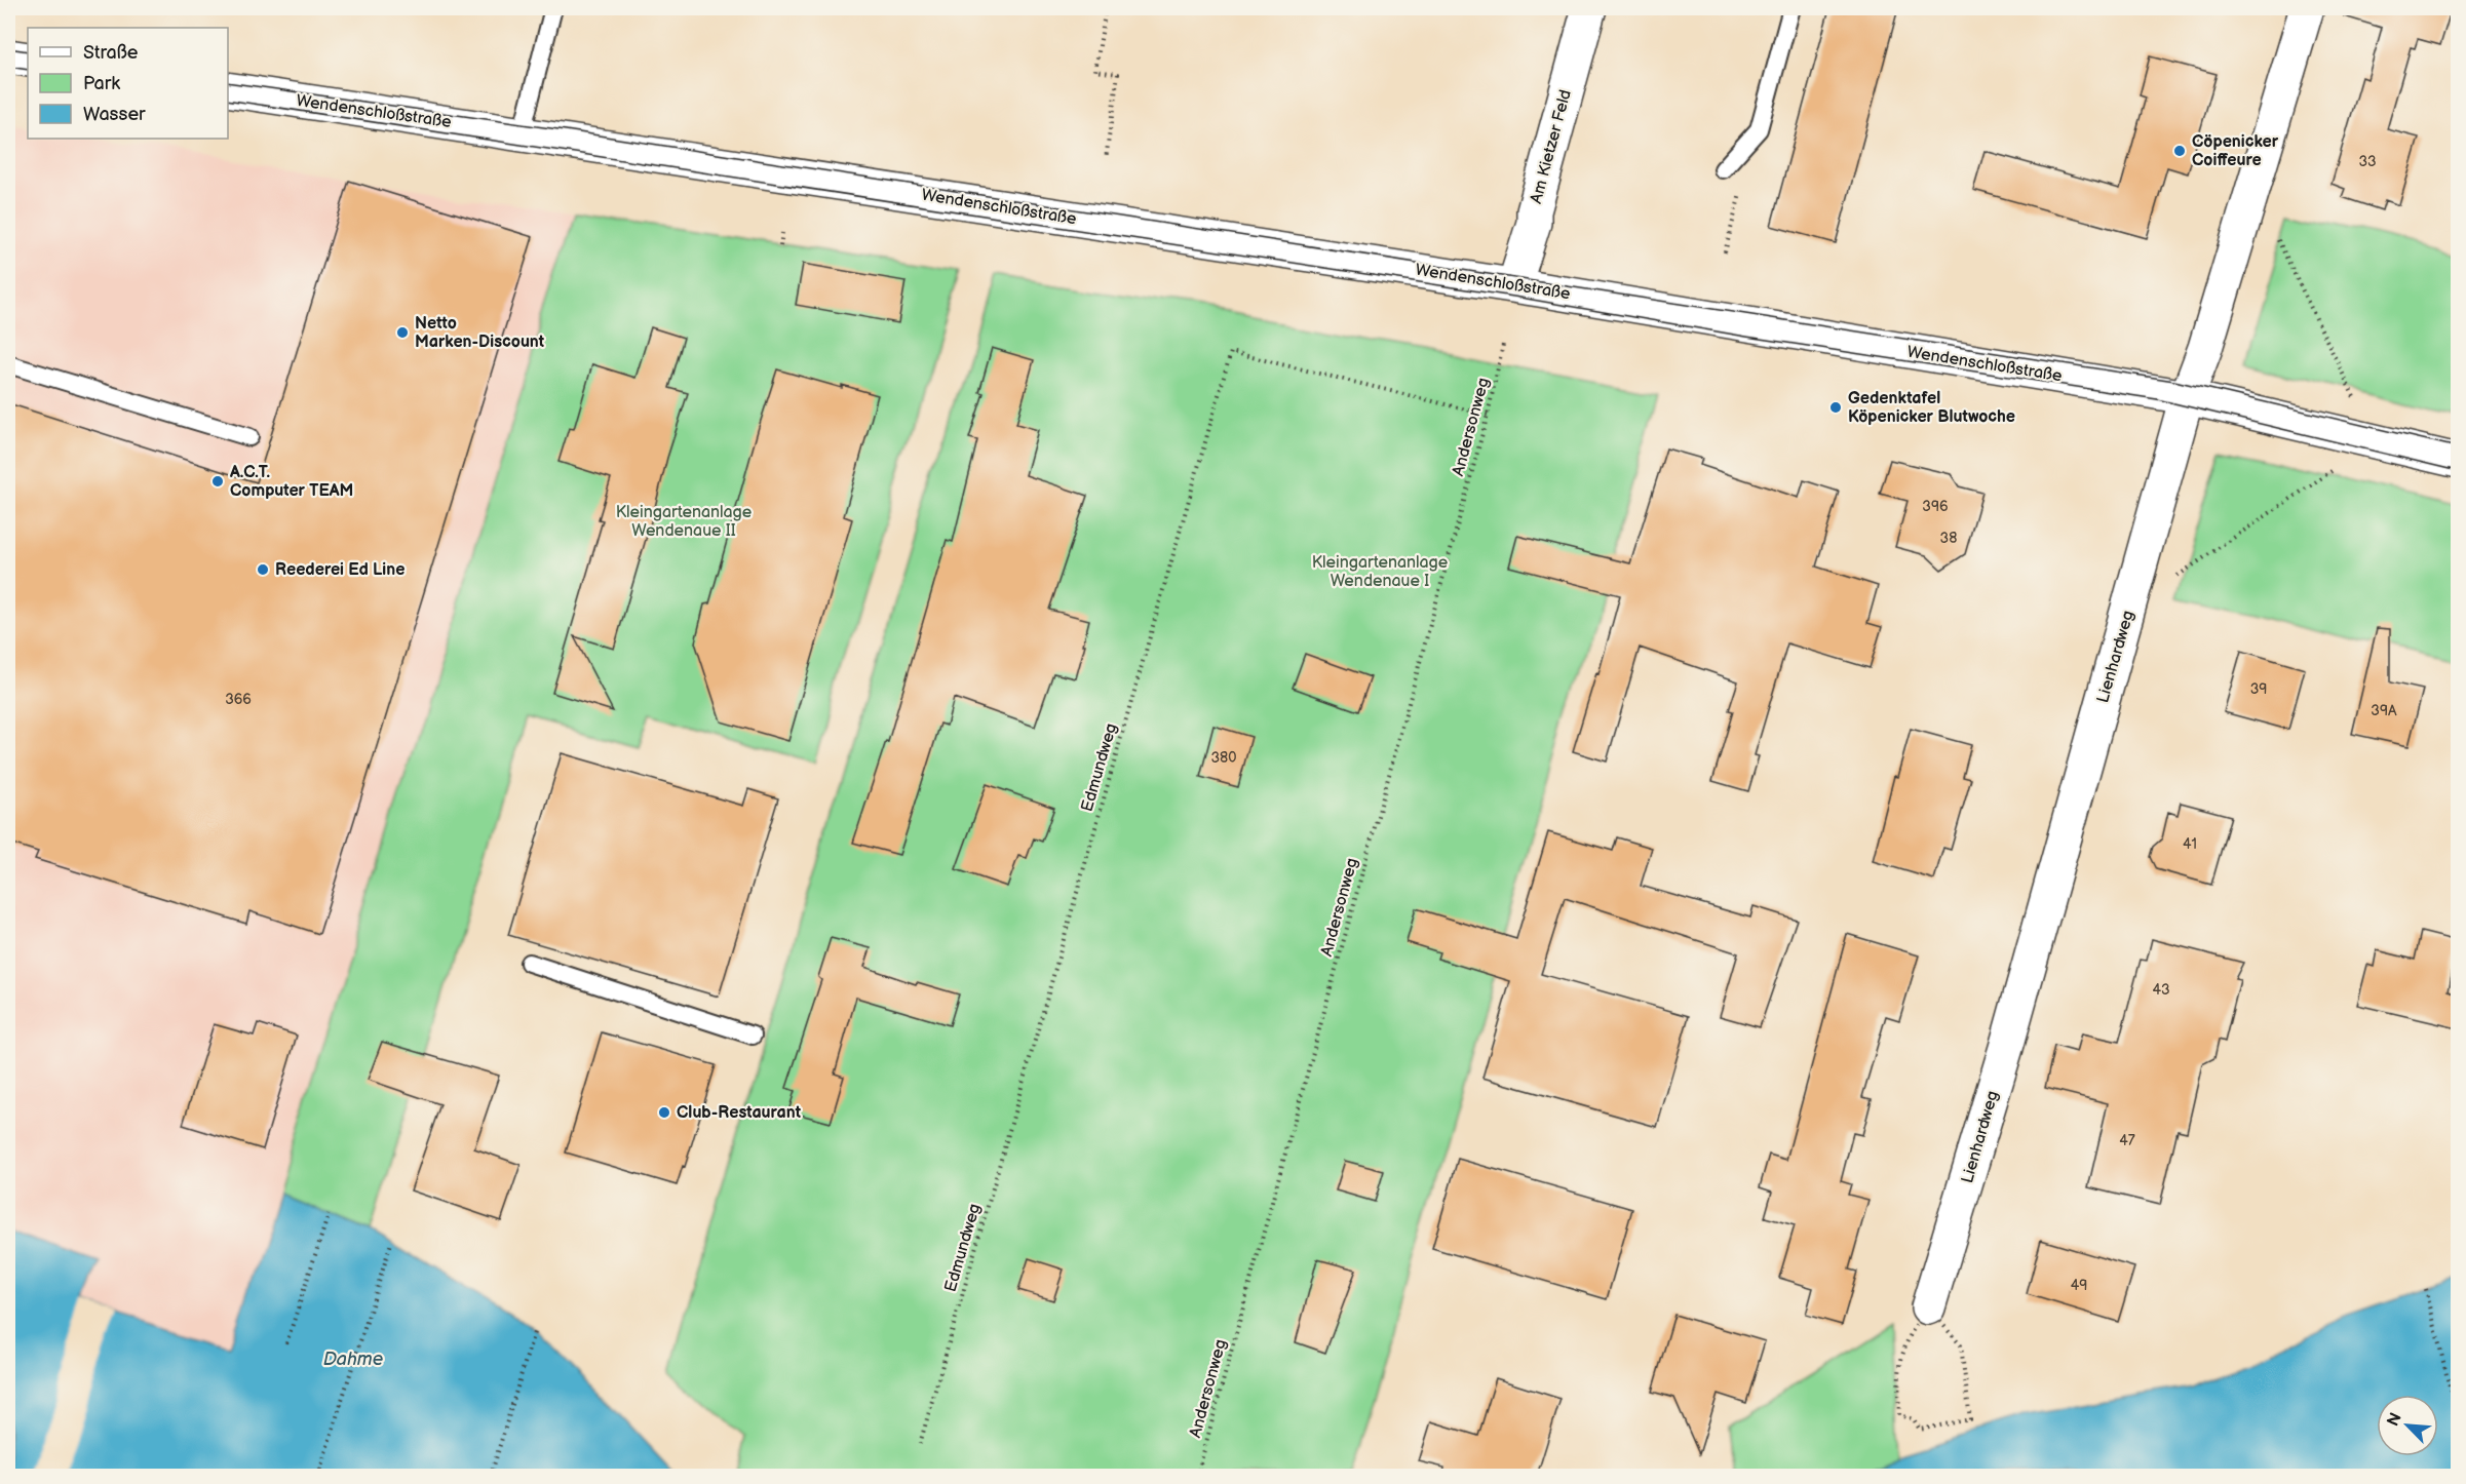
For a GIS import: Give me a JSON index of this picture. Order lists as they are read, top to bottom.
{
  "streets": {
    "street": ["Wendenschloßstraße", "Am Kietzer Feld", "Lienhardweg"],
    "path": ["Andersonweg", "Edmundweg"]
  },
  "crossings": [
    ["Wendenschloßstraße", "Am Kietzer Feld"],
    ["Wendenschloßstraße", "Lienhardweg"],
    ["Andersonweg", "Edmundweg"]
  ],
  "water": ["Dahme"],
  "parks": ["Kleingartenanlage Wendenaue II", "Kleingartenanlage Wendenaue I"],
  "places": [
    "Cöpenicker Coiffeure",
    "Netto Marken-Discount",
    "Gedenktafel Köpenicker Blutwoche",
    "A.C.T. Computer TEAM",
    "Reederei Ed Line",
    "Club-Restaurant"
  ],
  "house_numbers": [
    "33",
    "396",
    "38",
    "39",
    "366",
    "39A",
    "380",
    "41",
    "43",
    "47",
    "49"
  ],
  "legend": ["Straße", "Park", "Wasser"],
  "north": "top left"
}
